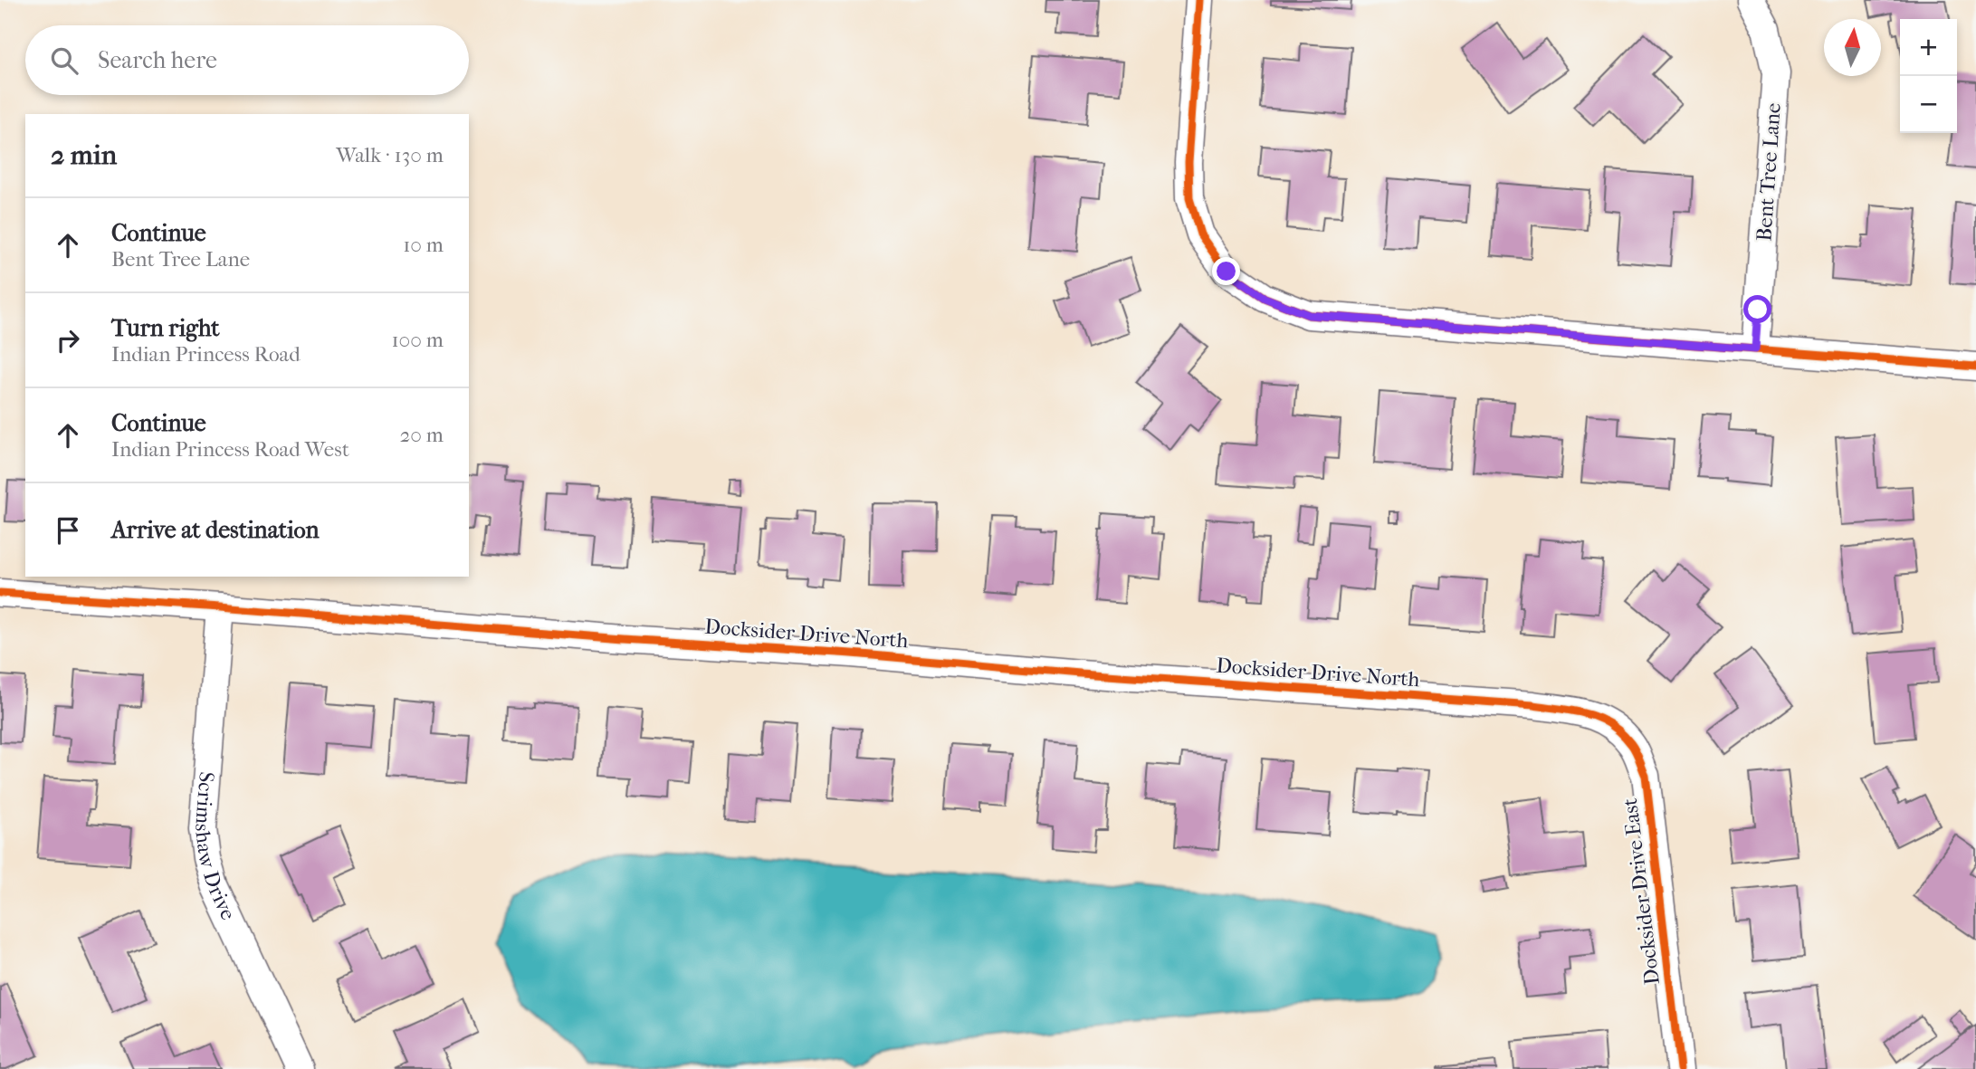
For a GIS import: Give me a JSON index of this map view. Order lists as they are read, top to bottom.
{
  "streets": {
    "street": [
      "Bent Tree Lane",
      "Docksider Drive North",
      "Scrimshaw Drive",
      "Docksider Drive East"
    ]
  },
  "crossings": [
    ["Docksider Drive North", "Scrimshaw Drive"],
    ["Docksider Drive North", "Docksider Drive East"]
  ],
  "north": "top",
  "page": {
    "map_buttons": ["+", "−"],
    "search": "Search here",
    "heading": ["2 min", "Walk · 130 m"],
    "list": [
      ["Continue", "Bent Tree Lane", "10 m"],
      ["Turn right", "Indian Princess Road", "100 m"],
      ["Continue", "Indian Princess Road West", "20 m"],
      "Arrive at destination"
    ]
  }
}
